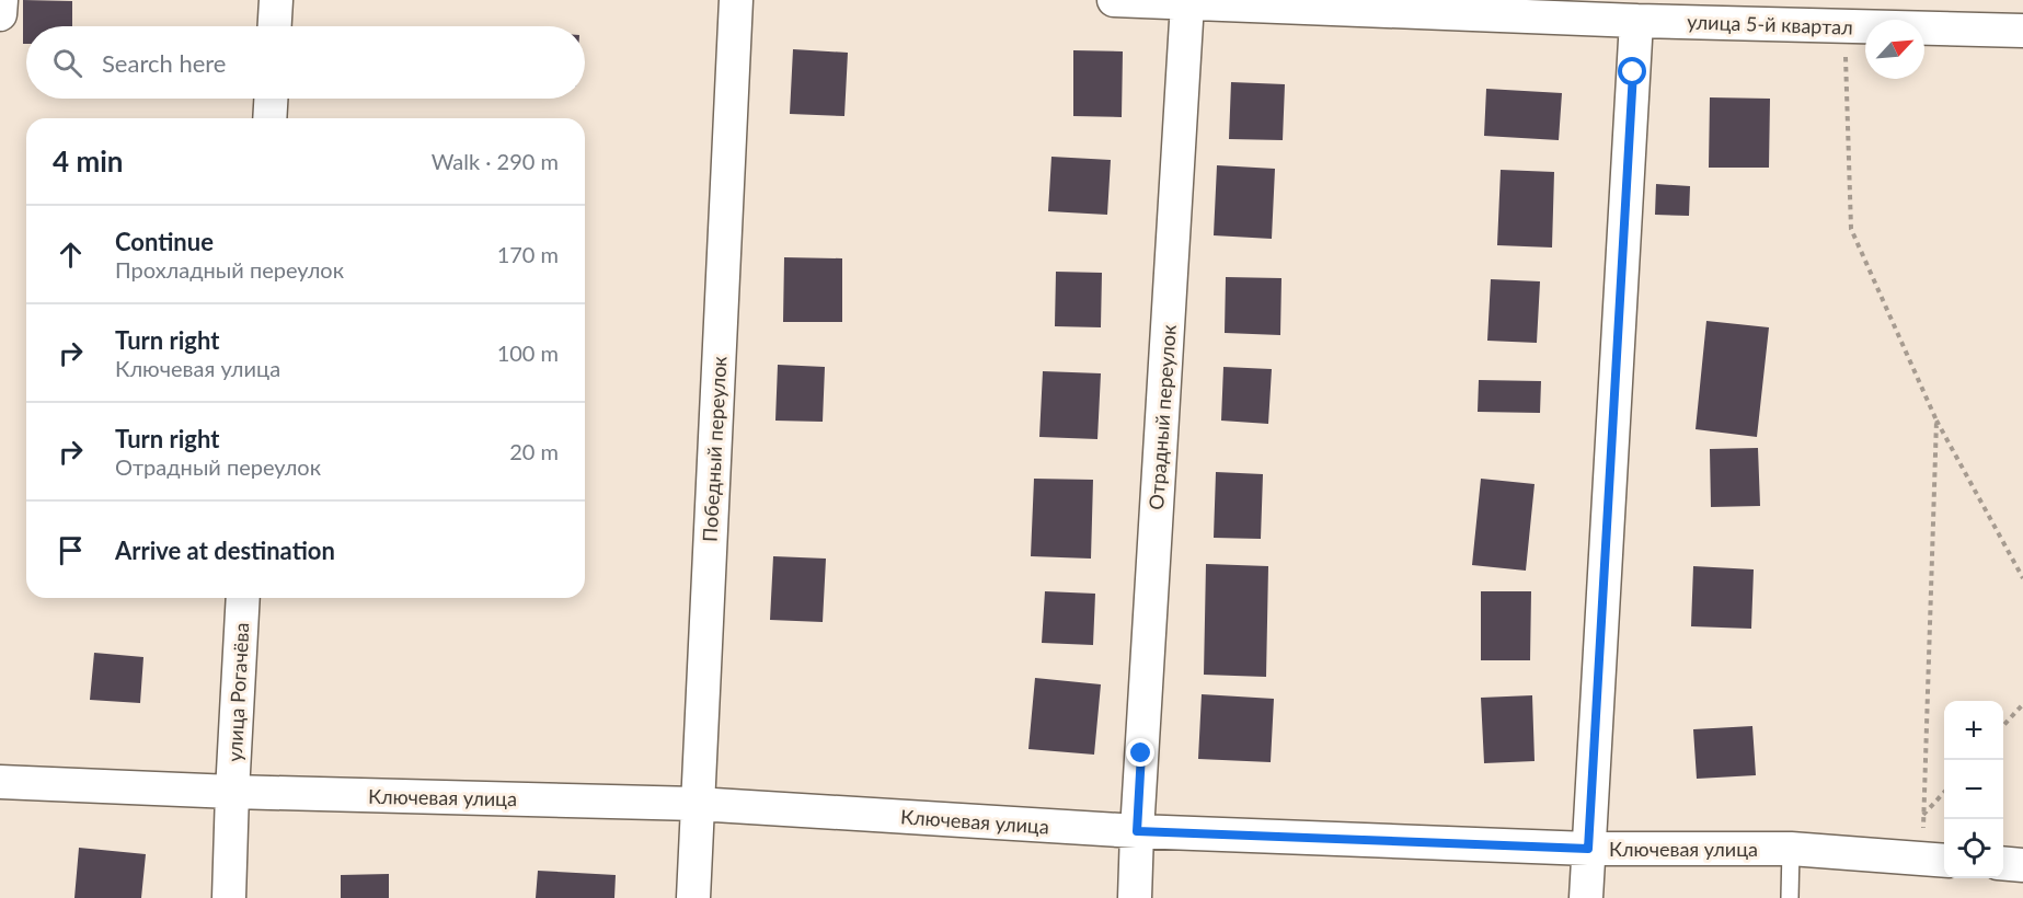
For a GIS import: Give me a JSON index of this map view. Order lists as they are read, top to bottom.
{
  "streets": {
    "street": [
      "улица 5-й квартал",
      "Отрадный переулок",
      "Победный переулок",
      "улица Рогачёва",
      "Ключевая улица"
    ]
  },
  "crossings": [
    ["улица 5-й квартал", "Отрадный переулок"],
    ["Отрадный переулок", "Ключевая улица"],
    ["Победный переулок", "Ключевая улица"],
    ["улица Рогачёва", "Ключевая улица"]
  ],
  "north": "top right",
  "page": {
    "search": "Search here",
    "heading": ["4 min", "Walk · 290 m"],
    "list": [
      ["Continue", "Прохладный переулок", "170 m"],
      ["Turn right", "Ключевая улица", "100 m"],
      ["Turn right", "Отрадный переулок", "20 m"],
      "Arrive at destination"
    ],
    "map_buttons": ["+", "−"]
  }
}
